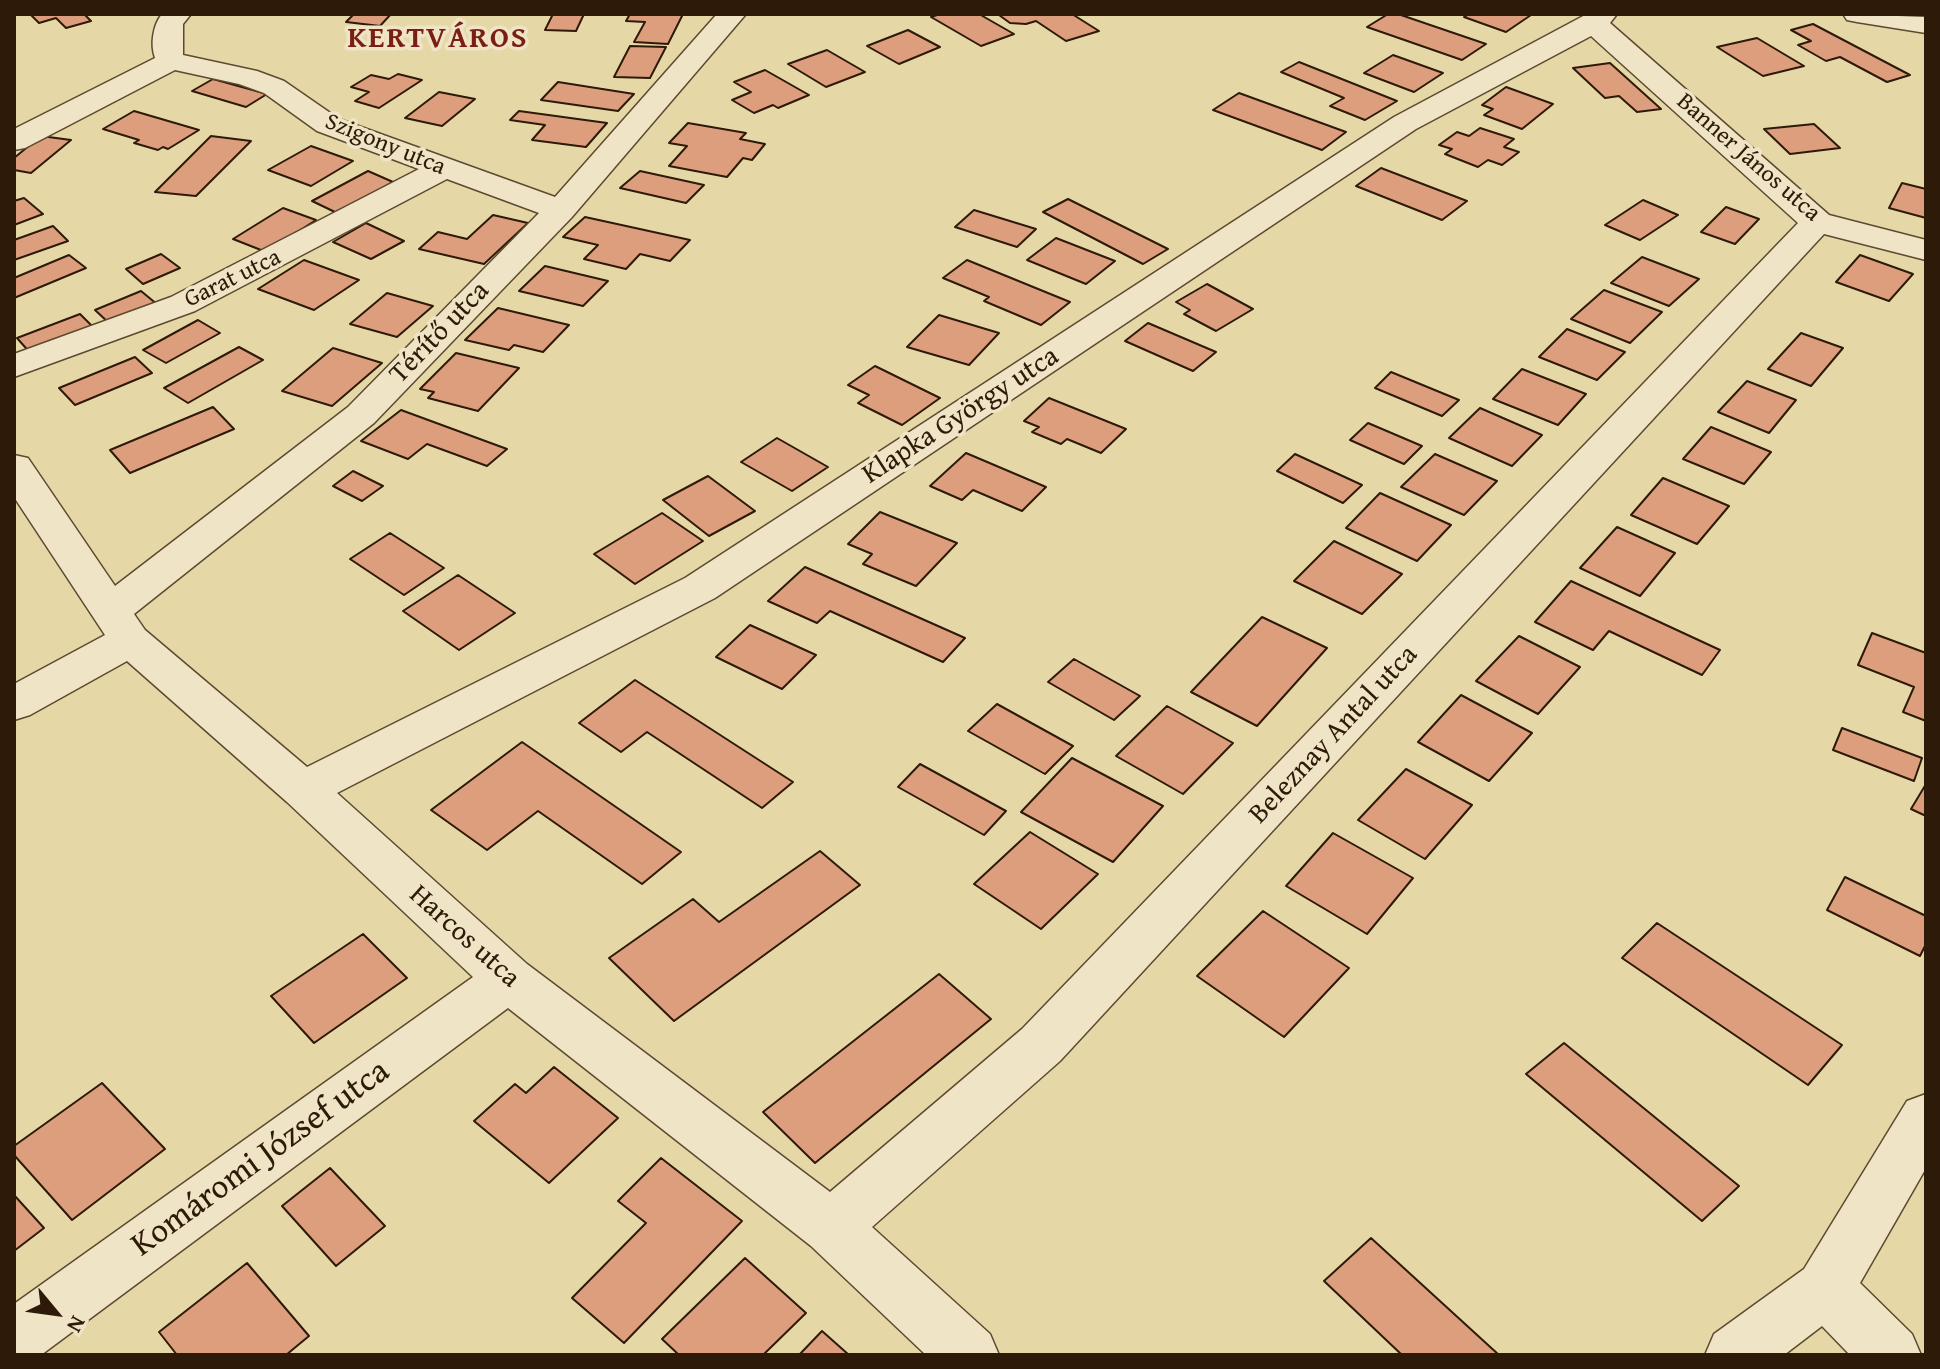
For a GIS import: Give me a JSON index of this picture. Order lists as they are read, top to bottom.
{
  "streets": {
    "street": [
      "Szigony utca",
      "Banner János utca",
      "Garat utca",
      "Térítő utca",
      "Klapka György utca",
      "Beleznay Antal utca",
      "Harcos utca",
      "Komáromi József utca"
    ]
  },
  "crossings": [
    ["Szigony utca", "Garat utca"],
    ["Szigony utca", "Térítő utca"],
    ["Banner János utca", "Klapka György utca"],
    ["Banner János utca", "Beleznay Antal utca"],
    ["Térítő utca", "Harcos utca"],
    ["Klapka György utca", "Harcos utca"],
    ["Beleznay Antal utca", "Harcos utca"],
    ["Harcos utca", "Komáromi József utca"]
  ],
  "districts": ["KERTVÁROS"],
  "north": "bottom right"
}
